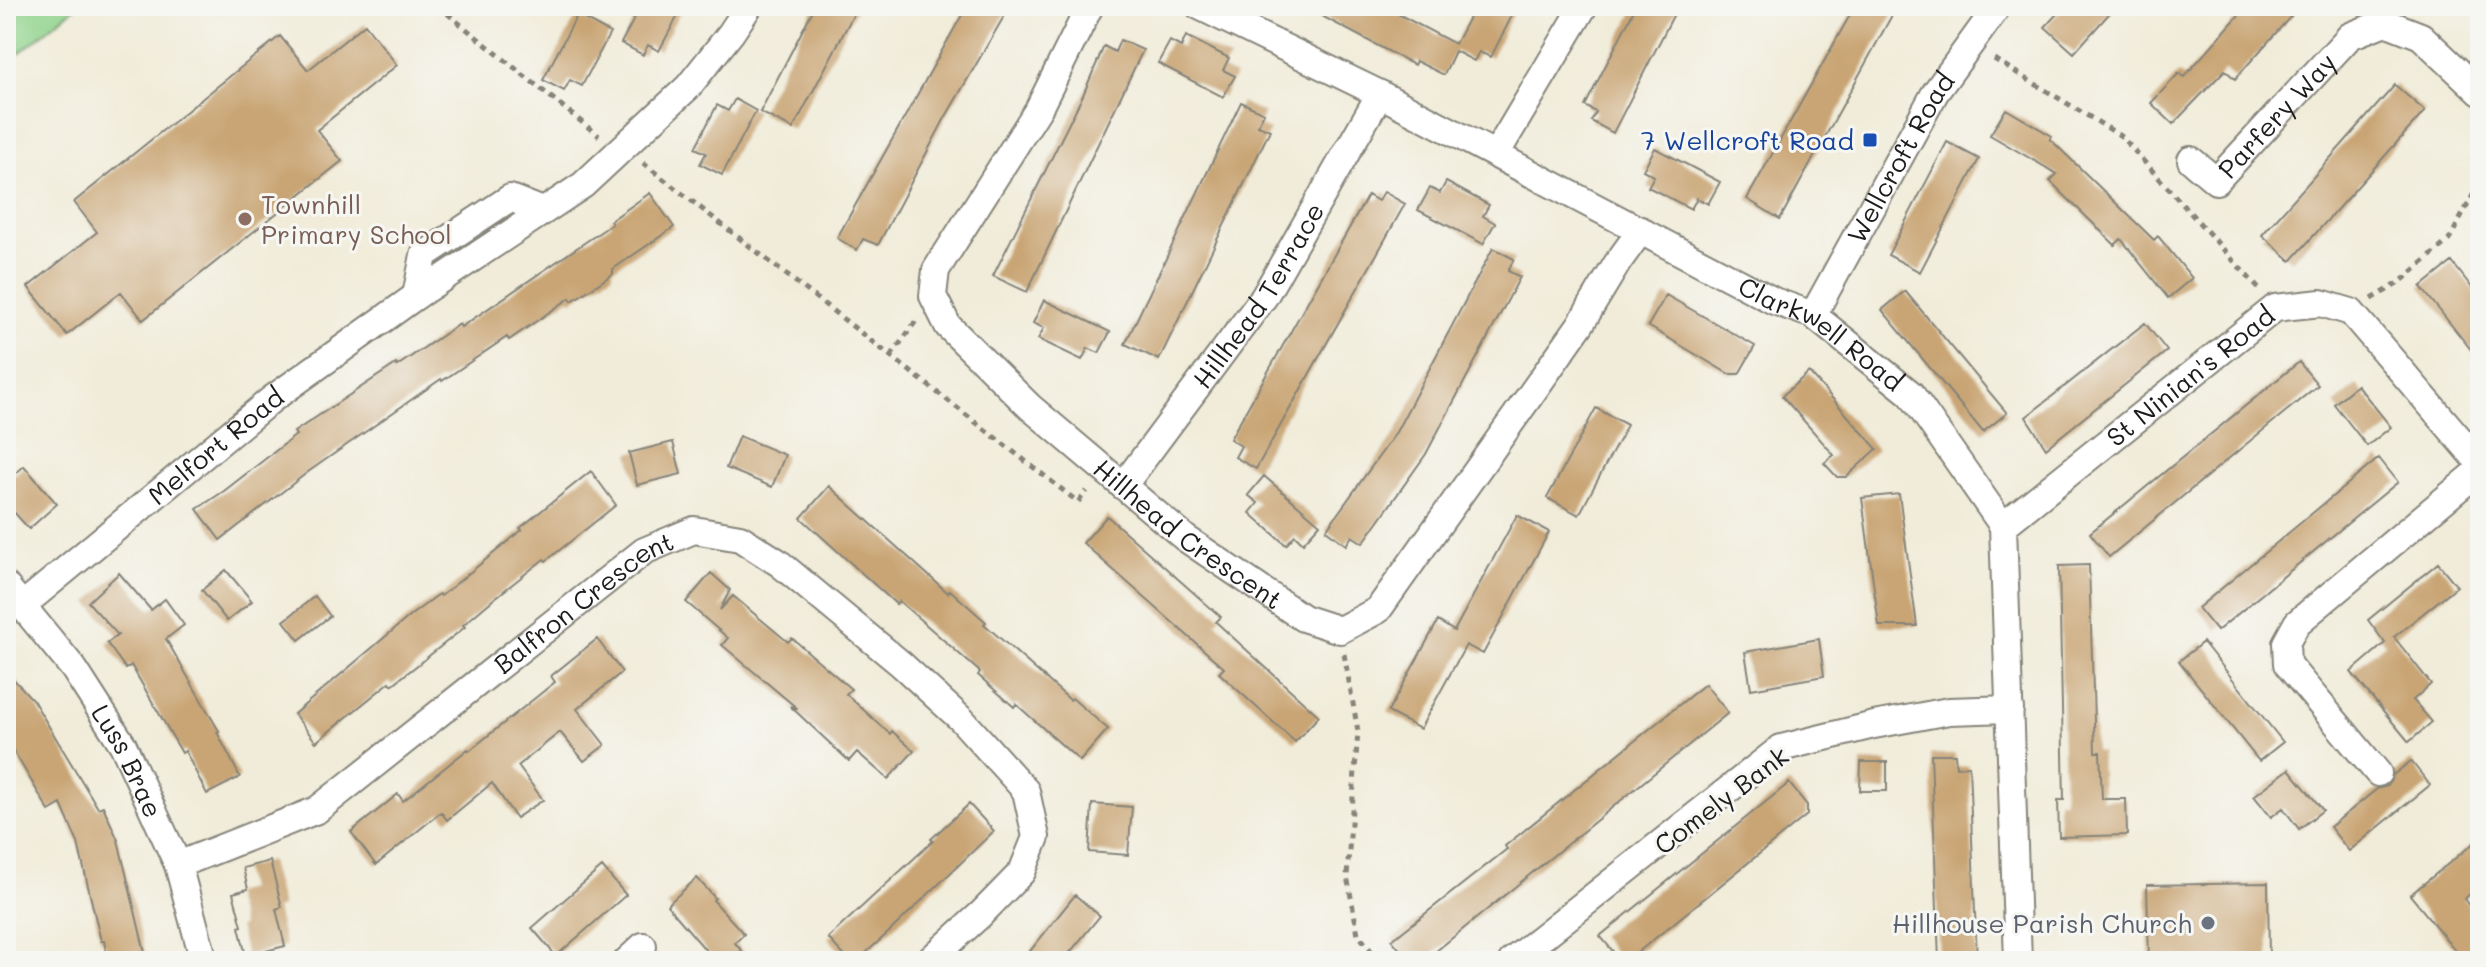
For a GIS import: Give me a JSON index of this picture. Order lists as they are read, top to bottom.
{
  "streets": {
    "street": [
      "Parfery Way",
      "Wellcroft Road",
      "Hillhead Terrace",
      "Clarkwell Road",
      "St Ninian's Road",
      "Melfort Road",
      "Hillhead Crescent",
      "Balfron Crescent",
      "Luss Brae",
      "Comely Bank"
    ]
  },
  "crossings": [
    ["Wellcroft Road", "Clarkwell Road"],
    ["Hillhead Terrace", "Clarkwell Road"],
    ["Hillhead Terrace", "Hillhead Crescent"],
    ["Clarkwell Road", "St Ninian's Road"],
    ["Melfort Road", "Luss Brae"],
    ["Balfron Crescent", "Luss Brae"]
  ],
  "places": {
    "transit": ["7 Wellcroft Road"],
    "other": ["Townhill Primary School", "Hillhouse Parish Church"]
  }
}
